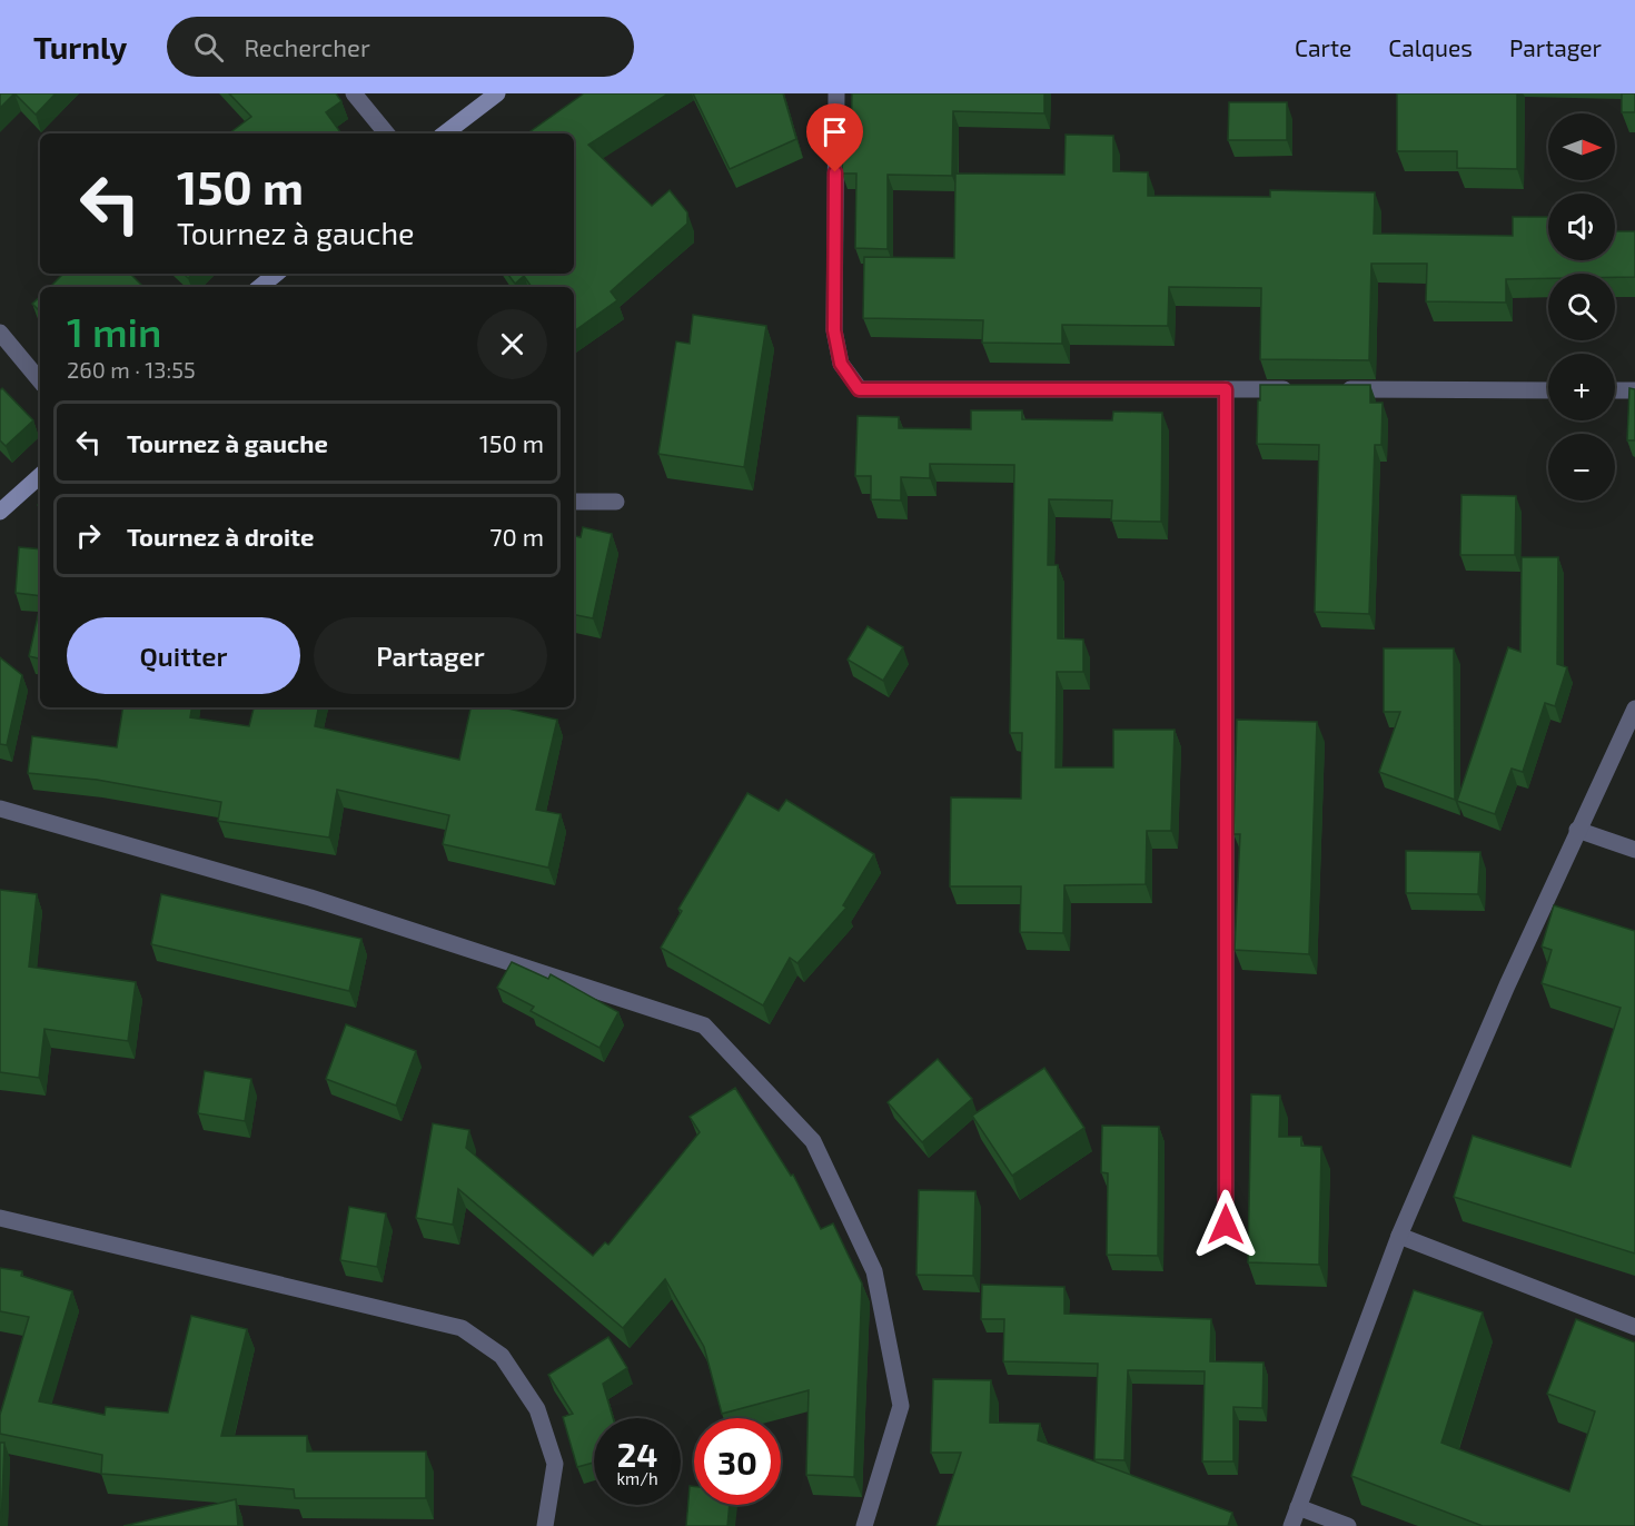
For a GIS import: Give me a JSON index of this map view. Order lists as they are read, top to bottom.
{
  "north": "right",
  "page": {
    "header": "Turnly",
    "search": "Rechercher",
    "nav": ["Carte", "Calques", "Partager"],
    "map_buttons": ["+", "−"],
    "turn": ["150 m", "Tournez à gauche"],
    "heading": ["1 min", "260 m · 13:55"],
    "list": [
      {
        "name": "Tournez à gauche",
        "value": "150 m"
      },
      {
        "name": "Tournez à droite",
        "value": "70 m"
      }
    ],
    "buttons": ["Quitter", "Partager"],
    "speed": "24 km/h",
    "limit": "30"
  }
}
